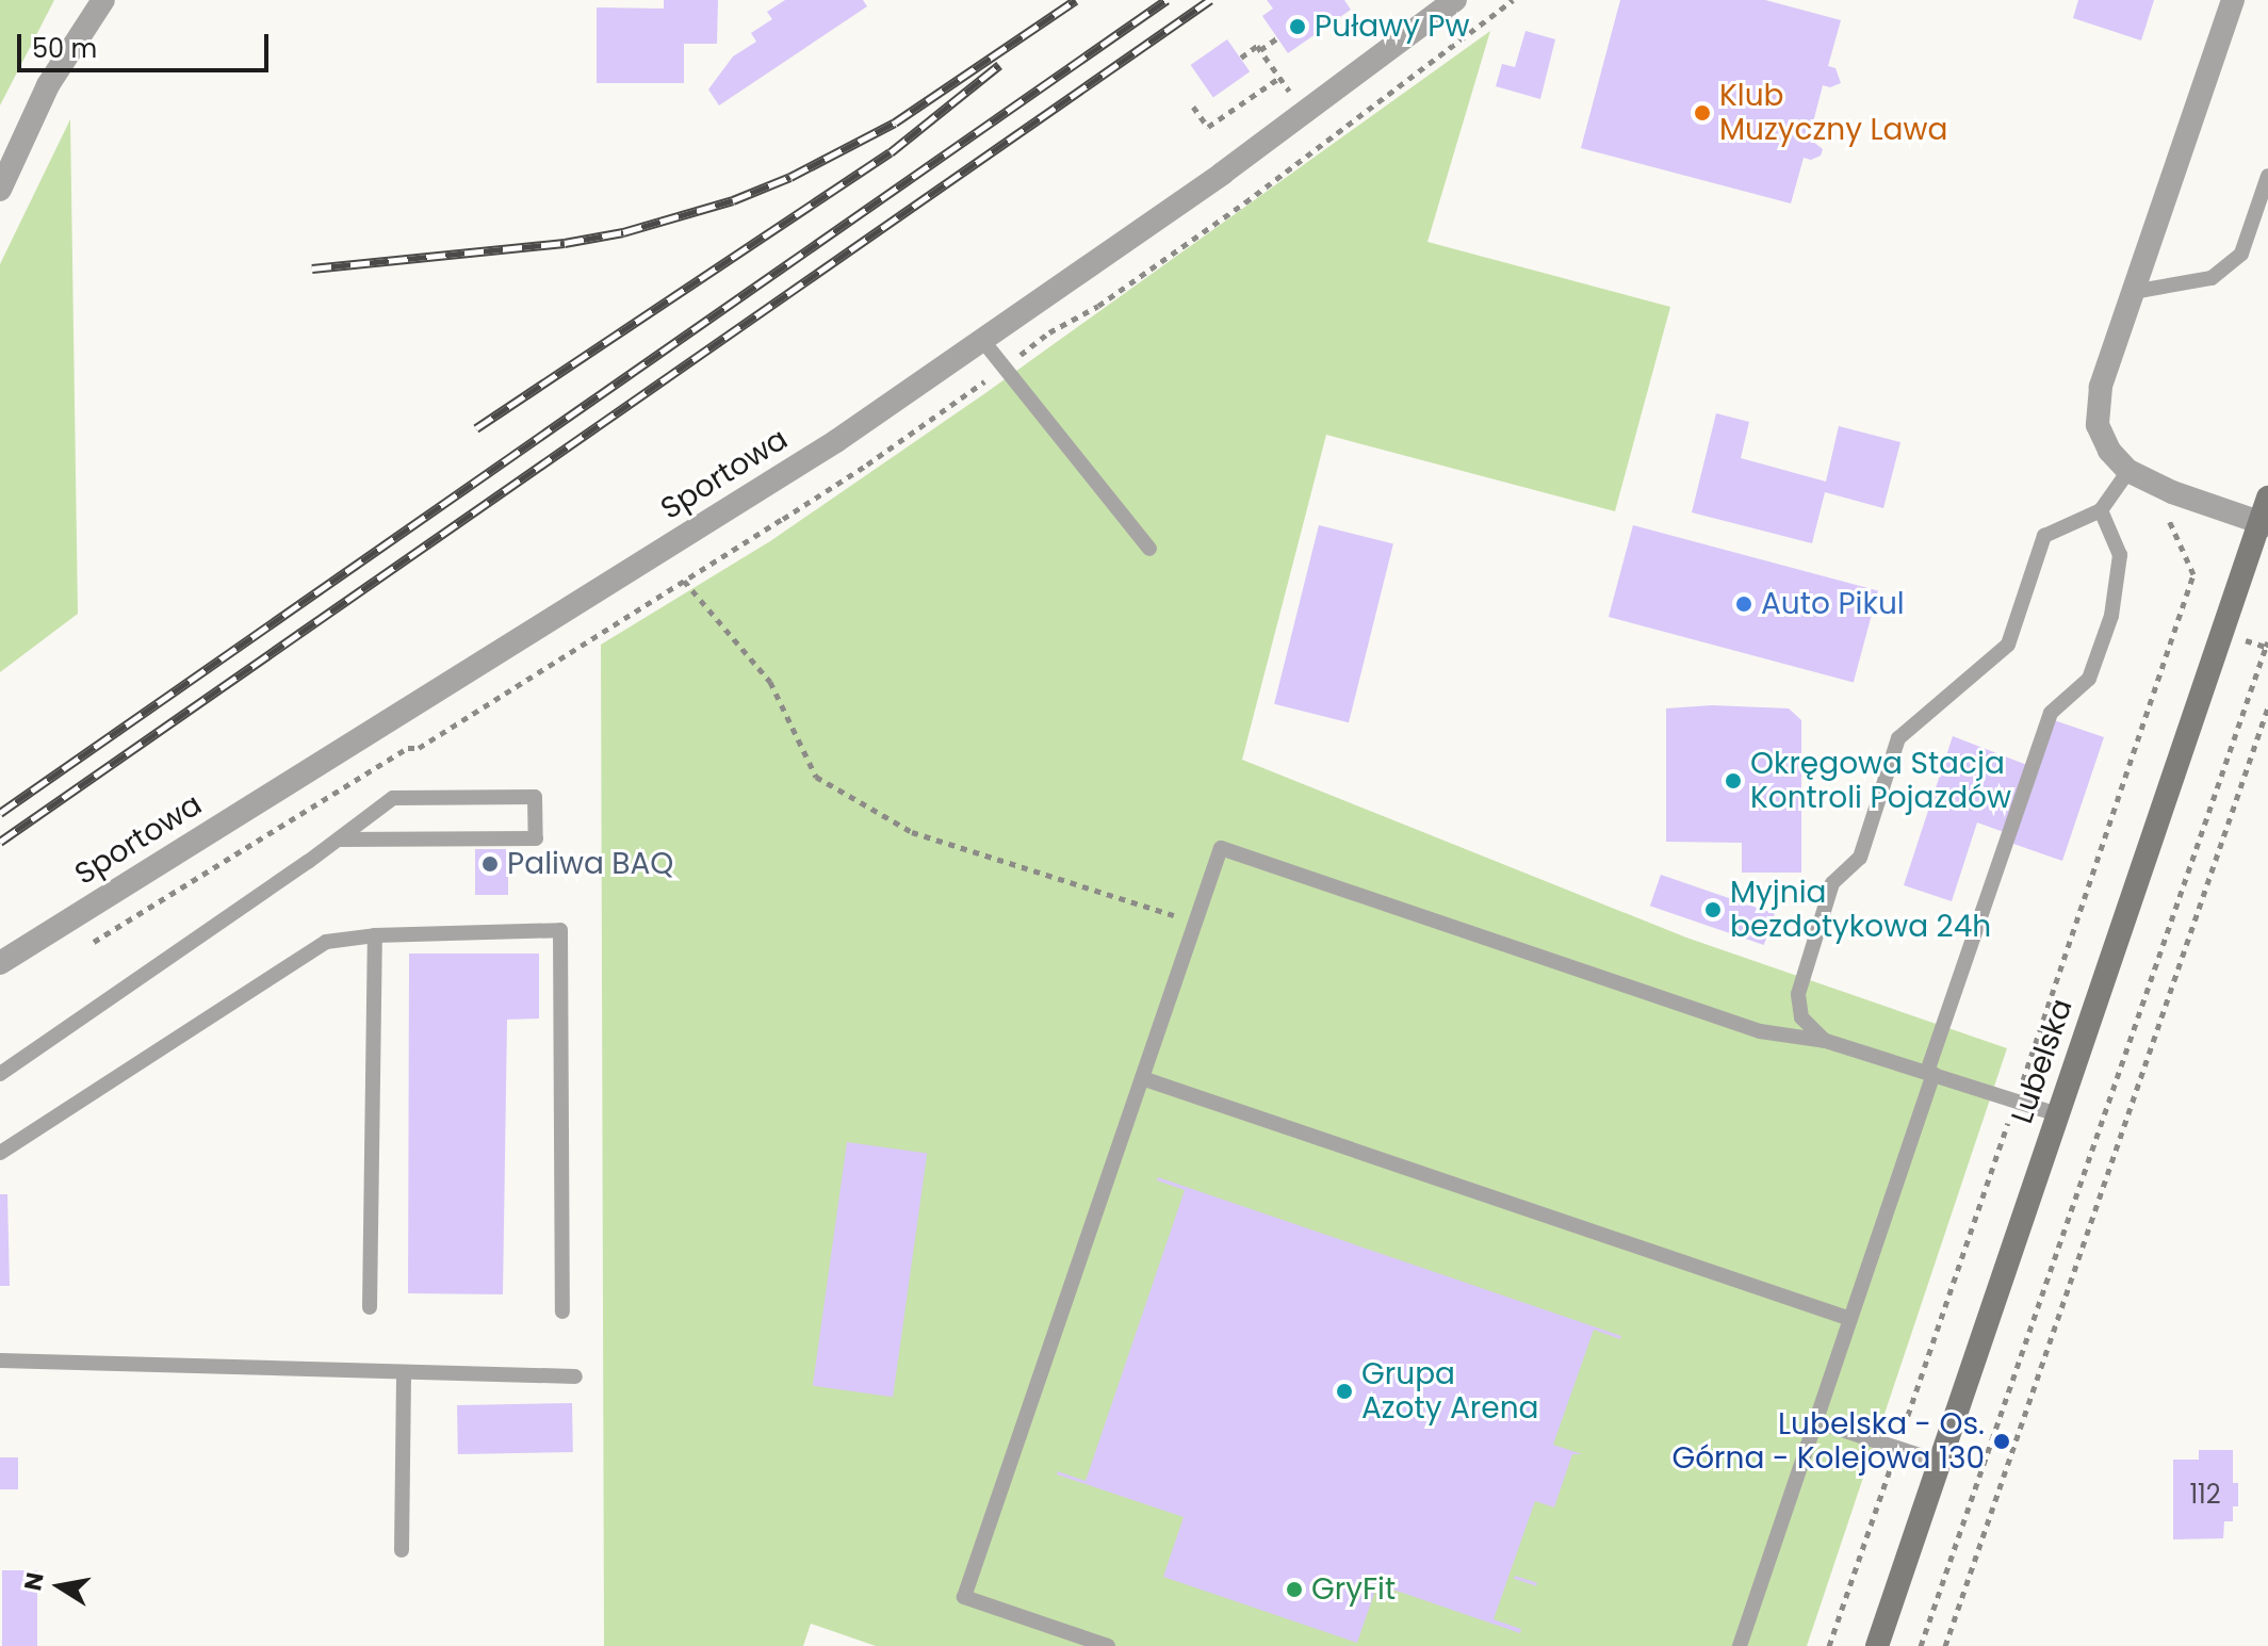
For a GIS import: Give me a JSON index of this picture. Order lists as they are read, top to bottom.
{
  "streets": {
    "main road": ["Lubelska"],
    "street": ["Sportowa"]
  },
  "places": [
    "Puławy Pw",
    "Klub Muzyczny Lawa",
    "Auto Pikul",
    "Okręgowa Stacja Kontroli Pojazdów",
    "Paliwa BAQ",
    "Myjnia bezdotykowa 24h",
    "Grupa Azoty Arena",
    "Lubelska - Os. Górna - Kolejowa 130",
    "GryFit"
  ],
  "house_numbers": ["112"],
  "scale_bar": "50 m",
  "north": "left"
}
